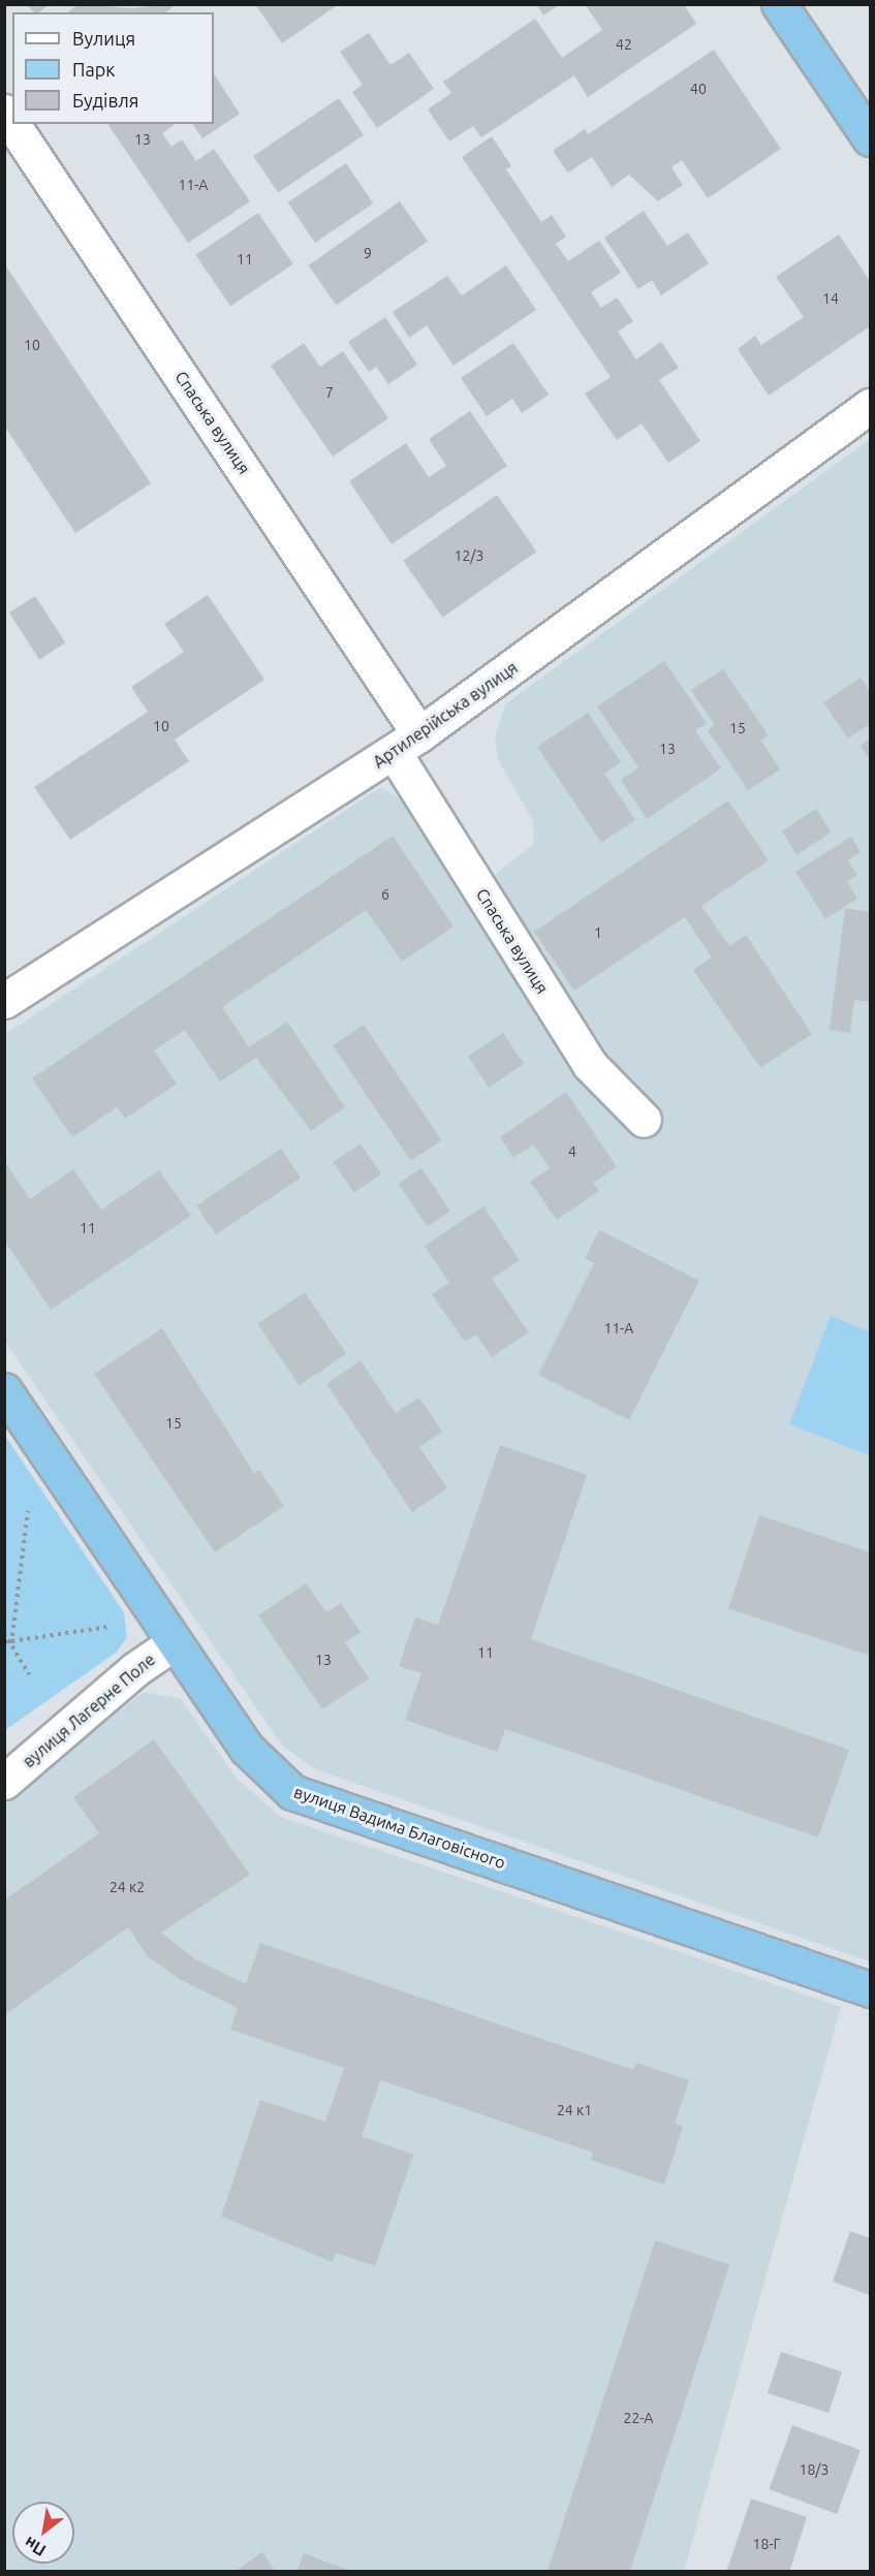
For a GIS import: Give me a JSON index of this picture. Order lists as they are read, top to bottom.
{
  "streets": {
    "highway": ["вулиця Вадима Благовісного"],
    "street": ["Спаська вулиця", "Артилерійська вулиця", "вулиця Лагерне Поле"]
  },
  "crossings": [
    ["Спаська вулиця", "Артилерійська вулиця"],
    ["вулиця Лагерне Поле", "вулиця Вадима Благовісного"]
  ],
  "house_numbers": [
    "42",
    "40",
    "13",
    "11-А",
    "9",
    "11",
    "14",
    "10",
    "7",
    "12/3",
    "10",
    "15",
    "13",
    "6",
    "1",
    "4",
    "11",
    "11-А",
    "15",
    "11",
    "13",
    "24 к2",
    "24 к1",
    "22-А",
    "18/3",
    "18-Г"
  ],
  "legend": ["Вулиця", "Парк", "Будівля"],
  "north": "bottom left"
}
